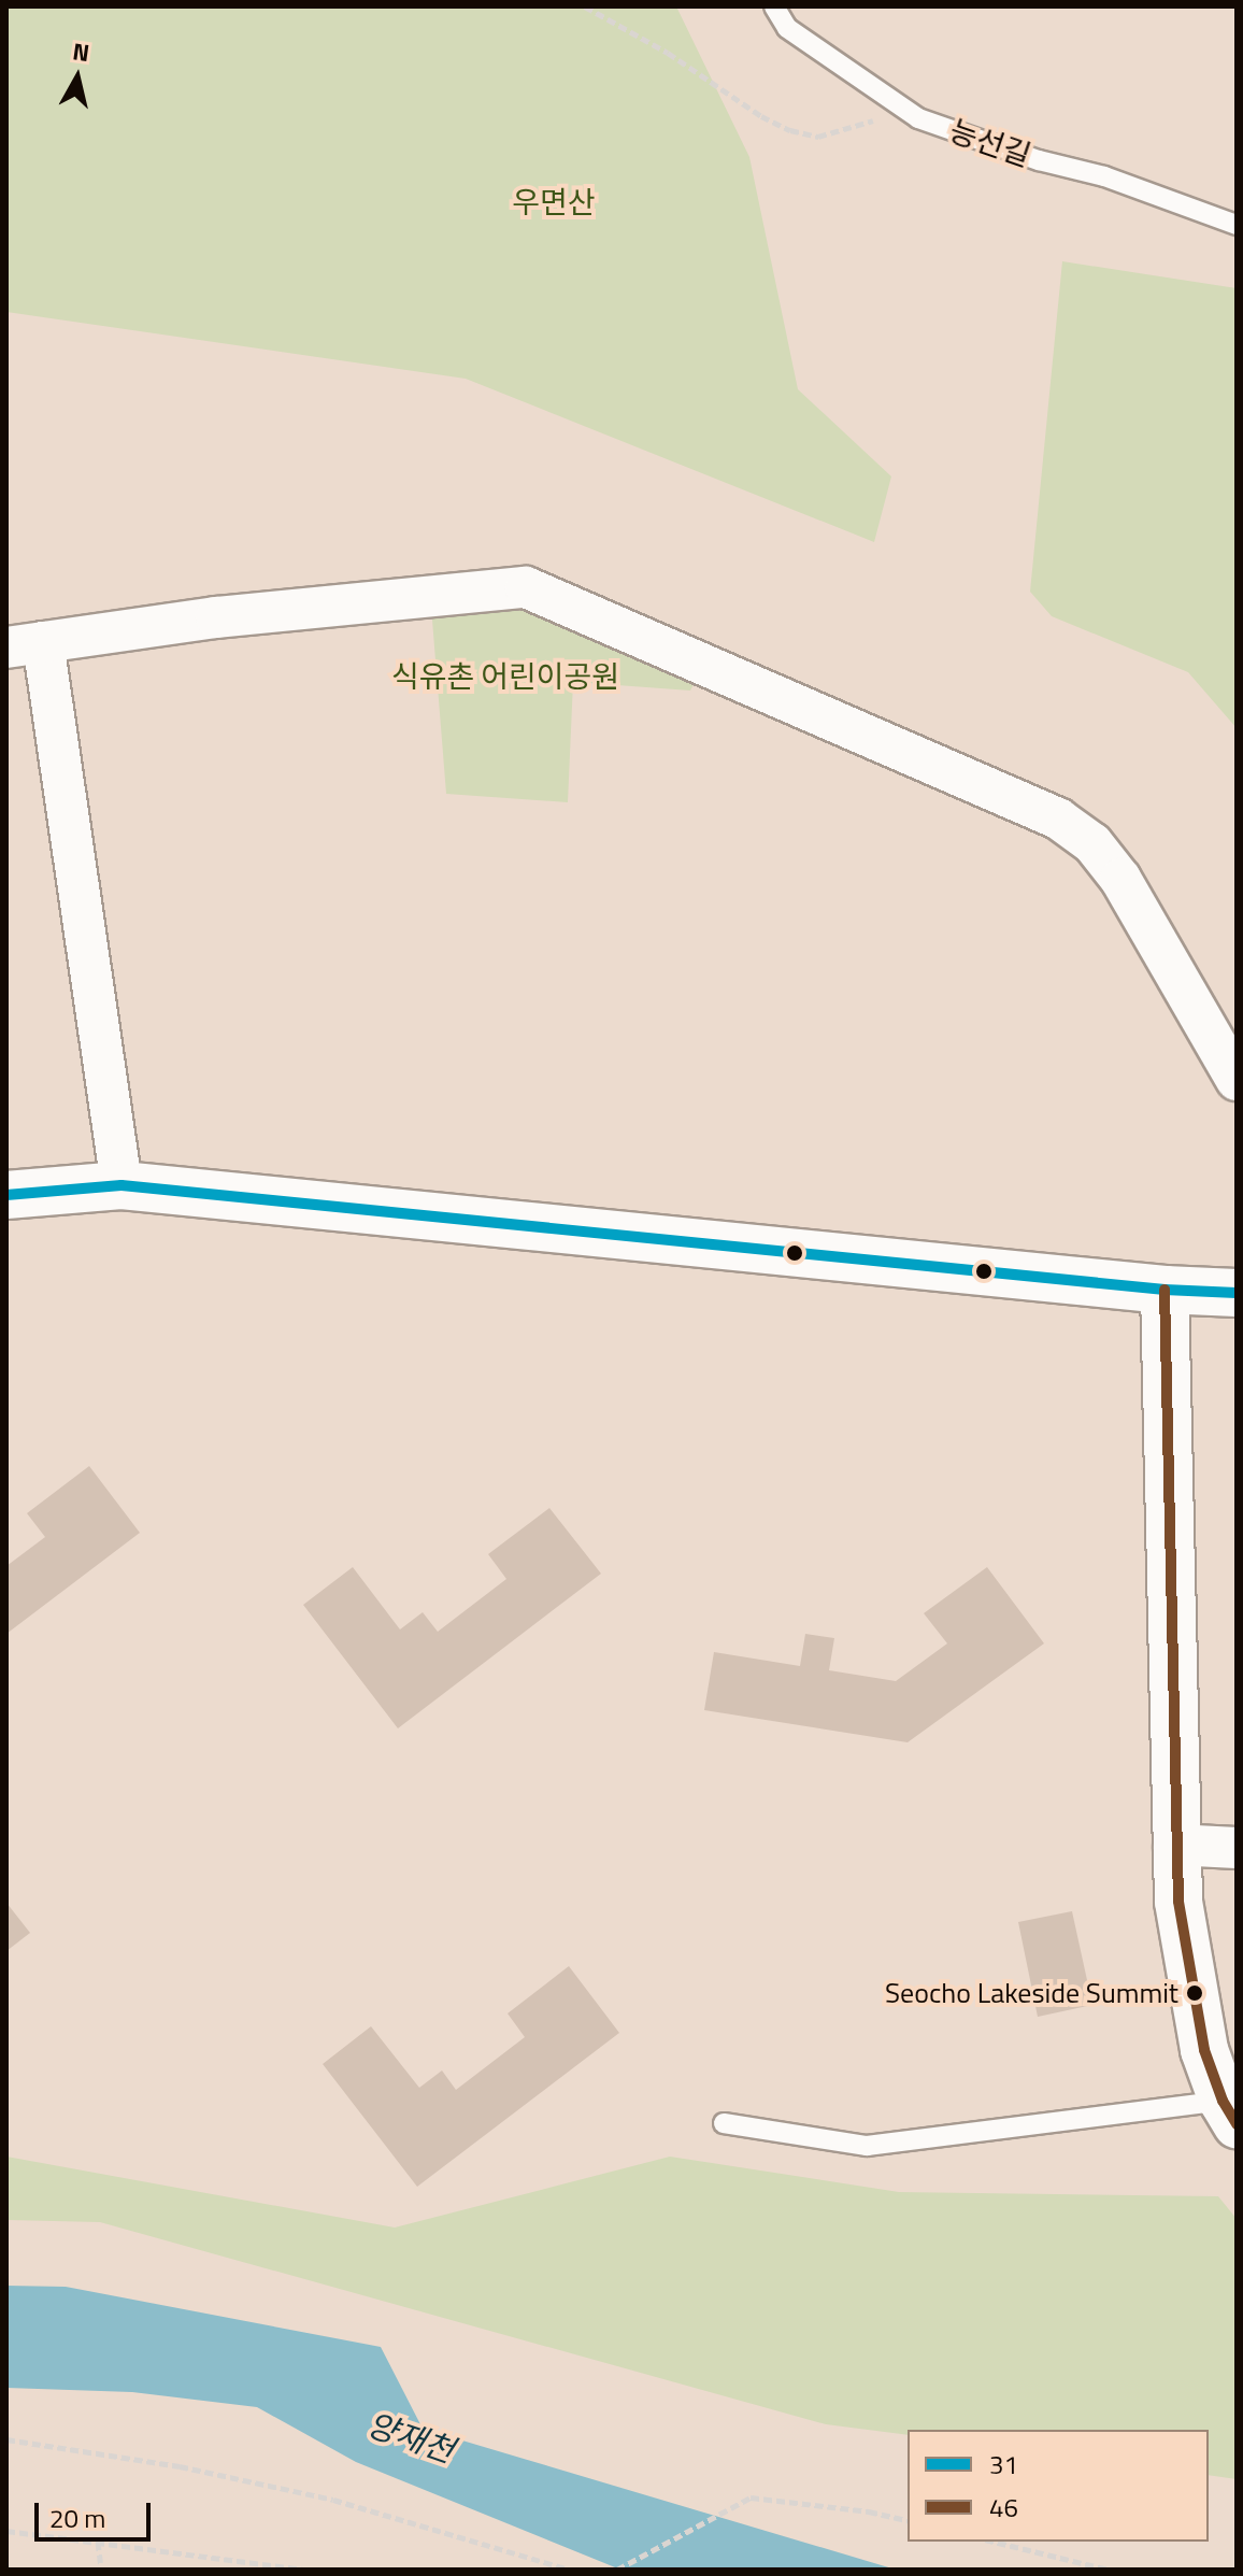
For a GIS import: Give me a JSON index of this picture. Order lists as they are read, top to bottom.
{
  "streets": {
    "lane": ["능선길"]
  },
  "water": ["양재천"],
  "parks": ["우면산", "식유촌 어린이공원"],
  "places": ["Seocho Lakeside Summit"],
  "lines": ["transit line 31", "transit line 46"],
  "legend": ["31", "46"],
  "scale_bar": "20 m",
  "north": "top"
}
